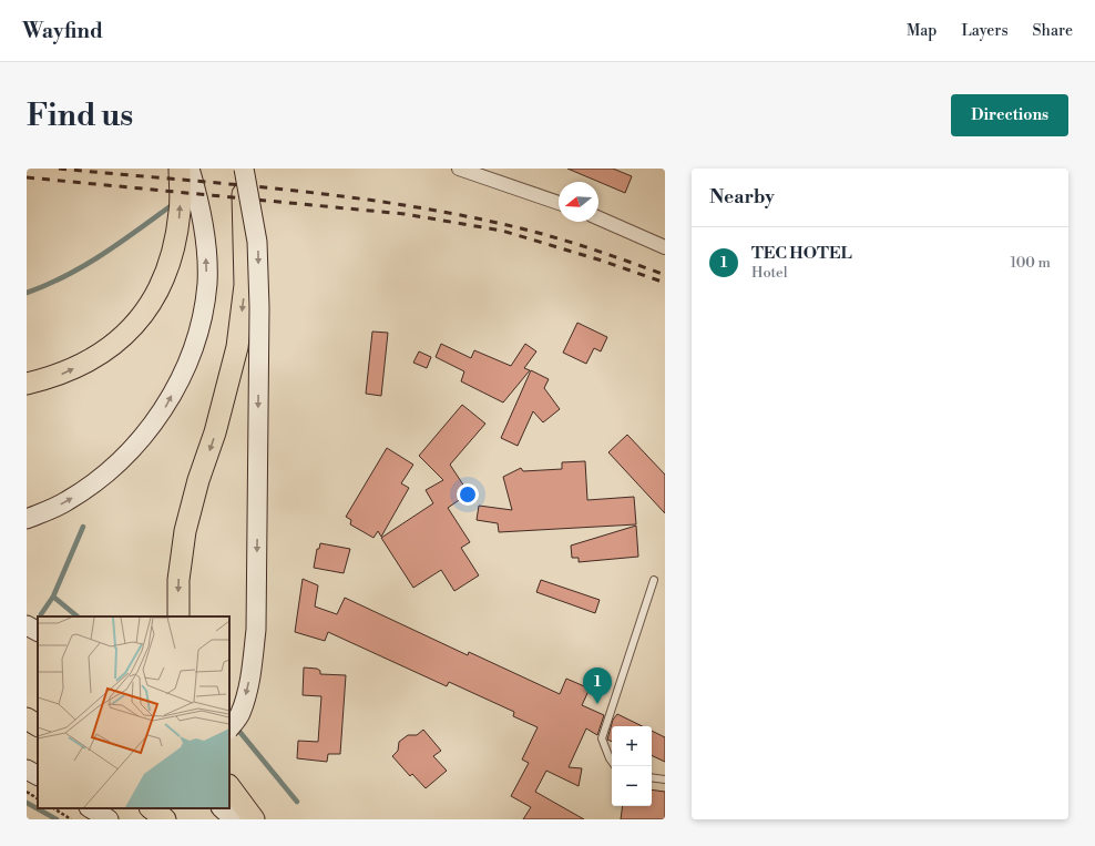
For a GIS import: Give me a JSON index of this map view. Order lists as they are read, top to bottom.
{
  "north": "left",
  "page": {
    "header": "Wayfind",
    "nav": ["Map", "Layers", "Share"],
    "buttons": "Directions",
    "title": "Find us",
    "heading": "Nearby",
    "list": [
      {
        "mark": "1",
        "name": "TEC HOTEL",
        "note": "Hotel",
        "value": "100 m"
      }
    ],
    "pins": "1",
    "map_buttons": ["+", "−"]
  }
}
